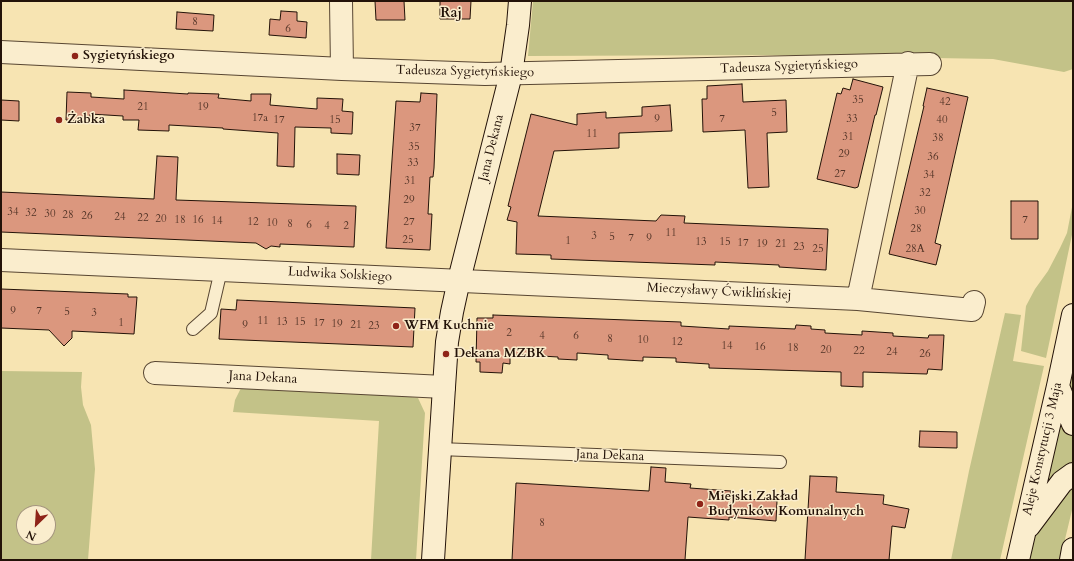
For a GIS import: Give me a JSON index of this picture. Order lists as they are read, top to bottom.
{
  "streets": {
    "street": [
      "Tadeusza Sygietyńskiego",
      "Jana Dekana",
      "Ludwika Solskiego",
      "Mieczysławy Ćwiklińskiej",
      "Aleje Konstytucji 3 Maja"
    ]
  },
  "crossings": [
    ["Tadeusza Sygietyńskiego", "Jana Dekana"],
    ["Jana Dekana", "Ludwika Solskiego"],
    ["Jana Dekana", "Mieczysławy Ćwiklińskiej"],
    ["Ludwika Solskiego", "Mieczysławy Ćwiklińskiej"]
  ],
  "districts": ["Raj"],
  "places": [
    "Sygietyńskiego",
    "Żabka",
    "WFM Kuchnie",
    "Dekana MZBK",
    "Miejski Zakład Budynków Komunalnych"
  ],
  "house_numbers": [
    "8",
    "6",
    "35",
    "42",
    "21",
    "19",
    "5",
    "17a",
    "9",
    "7",
    "33",
    "17",
    "15",
    "40",
    "37",
    "11",
    "31",
    "38",
    "35",
    "29",
    "36",
    "33",
    "27",
    "34",
    "31",
    "32",
    "29",
    "30",
    "34",
    "32",
    "30",
    "28",
    "26",
    "24",
    "22",
    "20",
    "18",
    "16",
    "7",
    "14",
    "12",
    "27",
    "10",
    "8",
    "6",
    "4",
    "2",
    "28",
    "11",
    "3",
    "5",
    "7",
    "9",
    "25",
    "1",
    "13",
    "15",
    "17",
    "19",
    "21",
    "23",
    "25",
    "28A",
    "9",
    "7",
    "5",
    "3",
    "11",
    "13",
    "15",
    "1",
    "17",
    "19",
    "9",
    "21",
    "23",
    "2",
    "4",
    "6",
    "8",
    "10",
    "12",
    "14",
    "16",
    "18",
    "20",
    "22",
    "24",
    "26",
    "8"
  ],
  "north": "bottom left"
}
